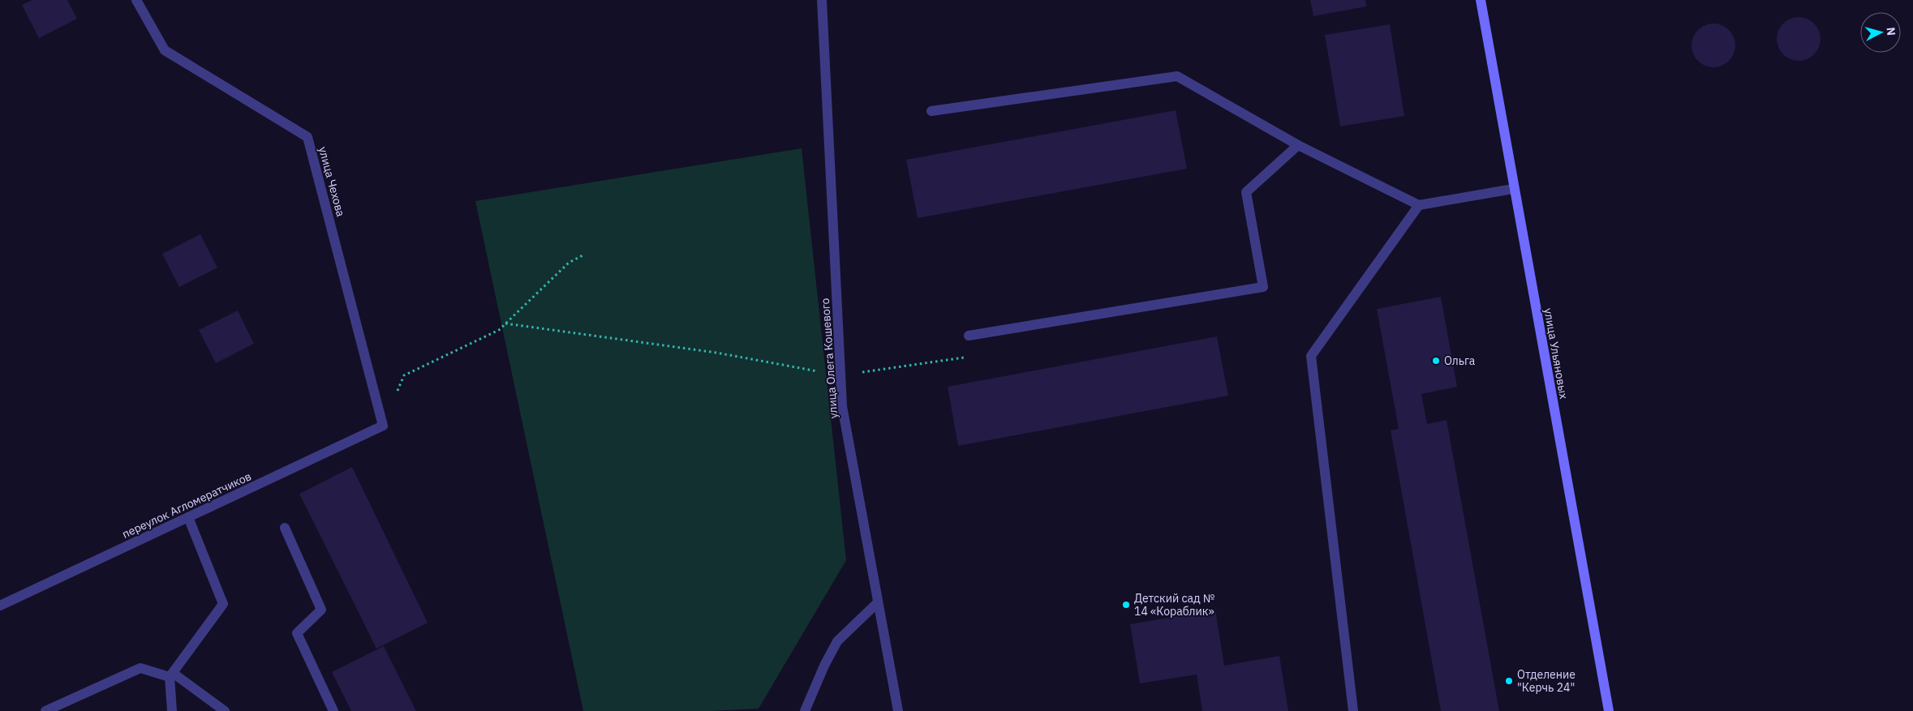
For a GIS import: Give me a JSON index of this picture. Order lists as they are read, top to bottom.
{
  "streets": {
    "street": [
      "улица Чехова",
      "улица Ульяновых",
      "улица Олега Кошевого",
      "переулок Агломератчиков"
    ]
  },
  "crossings": [
    ["улица Чехова", "переулок Агломератчиков"]
  ],
  "places": ["Ольга", "Детский сад № 14 «Кораблик»", "Отделение \"Керчь 24\""],
  "north": "right"
}
